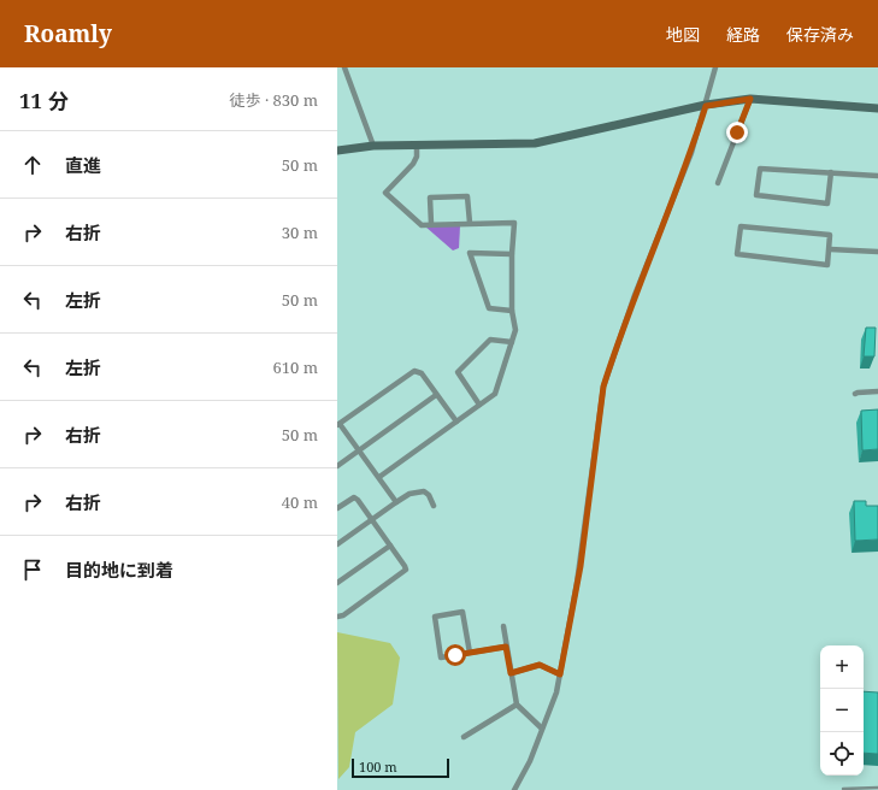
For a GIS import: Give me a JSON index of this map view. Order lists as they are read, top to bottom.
{
  "scale_bar": "100 m",
  "page": {
    "header": "Roamly",
    "nav": ["地図", "経路", "保存済み"],
    "heading": ["11 分", "徒歩 · 830 m"],
    "list": [
      ["直進", "50 m"],
      ["右折", "30 m"],
      ["左折", "50 m"],
      ["左折", "610 m"],
      ["右折", "50 m"],
      ["右折", "40 m"],
      "目的地に到着"
    ],
    "map_buttons": ["+", "−"],
    "scale": "100 m"
  }
}
